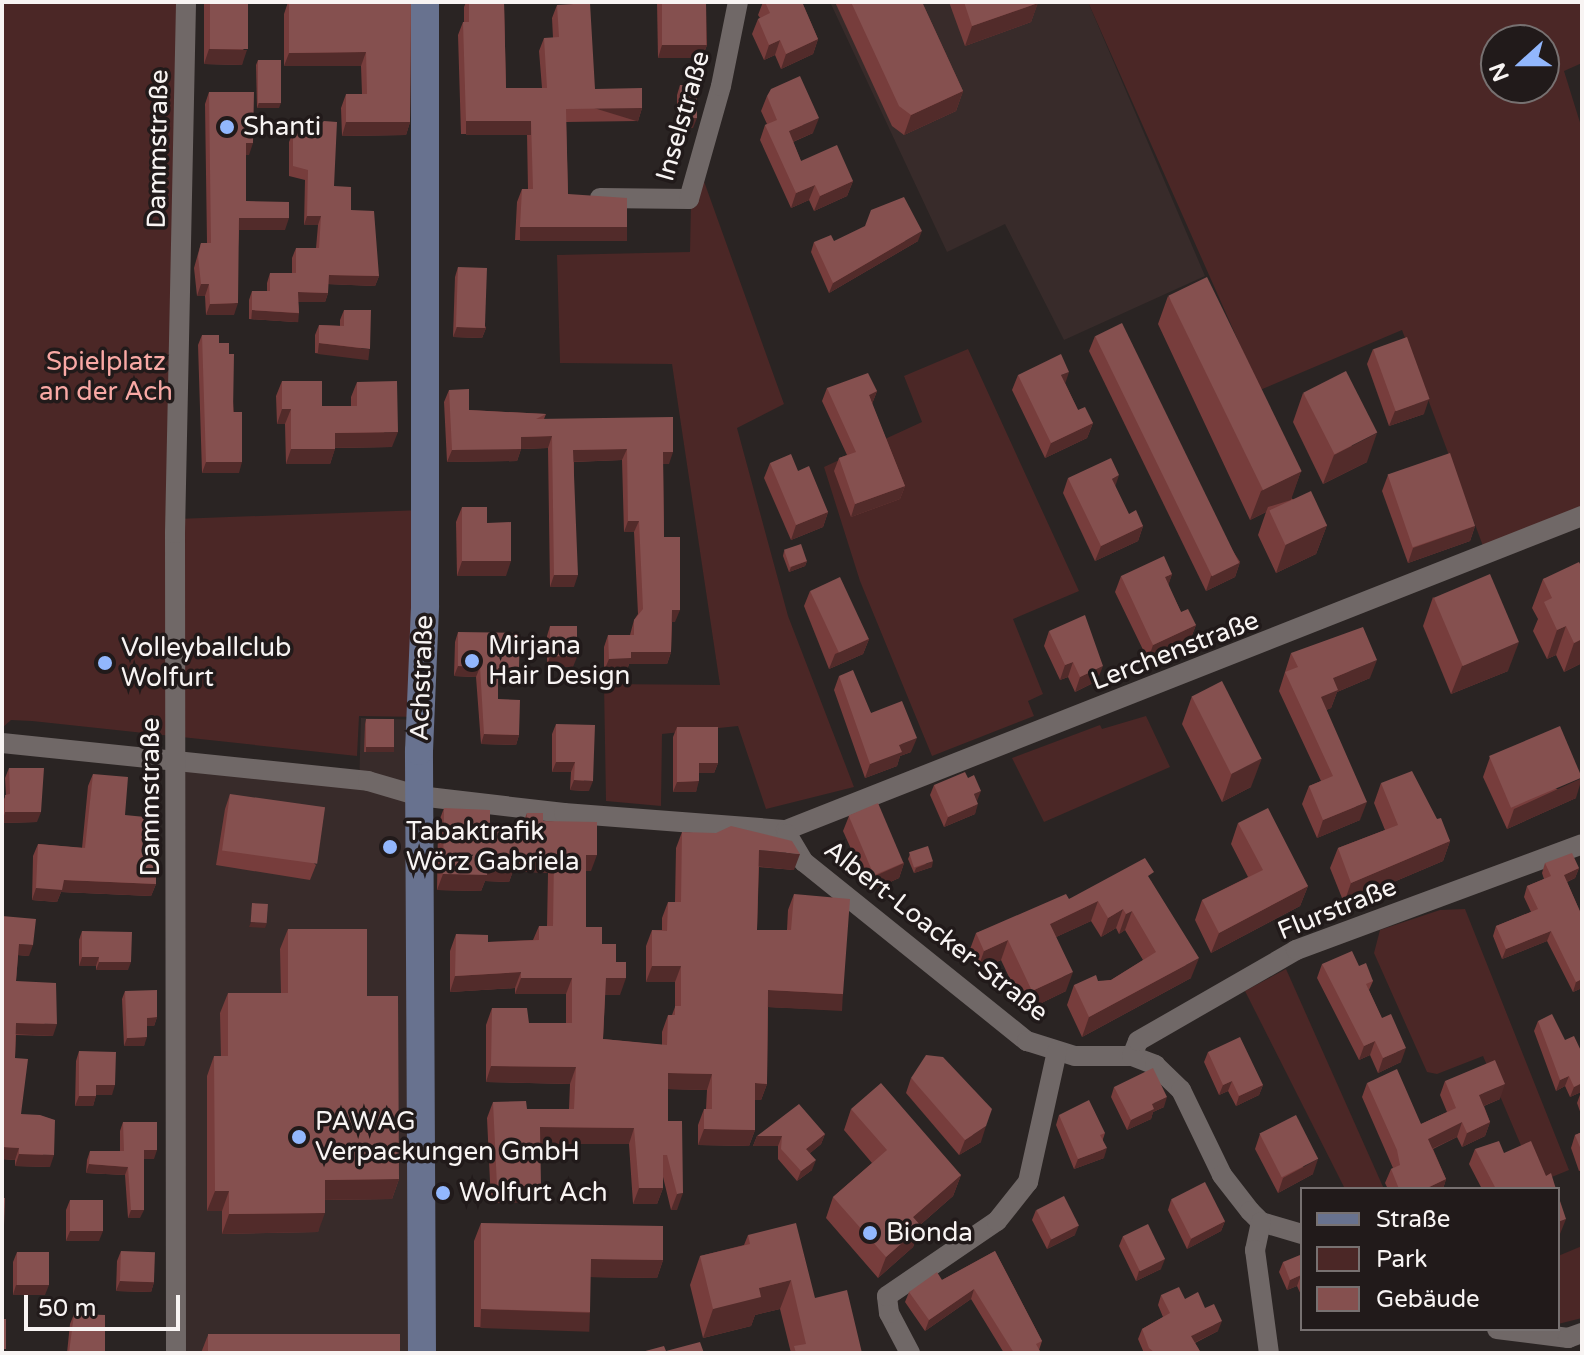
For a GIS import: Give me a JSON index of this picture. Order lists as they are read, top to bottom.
{
  "streets": {
    "main road": ["Achstraße"],
    "street": [
      "Inselstraße",
      "Dammstraße",
      "Lerchenstraße",
      "Flurstraße",
      "Albert-Loacker-Straße"
    ]
  },
  "crossings": [
    ["Lerchenstraße", "Albert-Loacker-Straße"],
    ["Flurstraße", "Albert-Loacker-Straße"]
  ],
  "parks": ["Spielplatz an der Ach"],
  "places": [
    "Shanti",
    "Mirjana Hair Design",
    "Volleyballclub Wolfurt",
    "Tabaktrafik Wörz Gabriela",
    "PAWAG Verpackungen GmbH",
    "Wolfurt Ach",
    "Bionda"
  ],
  "legend": ["Straße", "Park", "Gebäude"],
  "scale_bar": "50 m",
  "north": "left"
}
